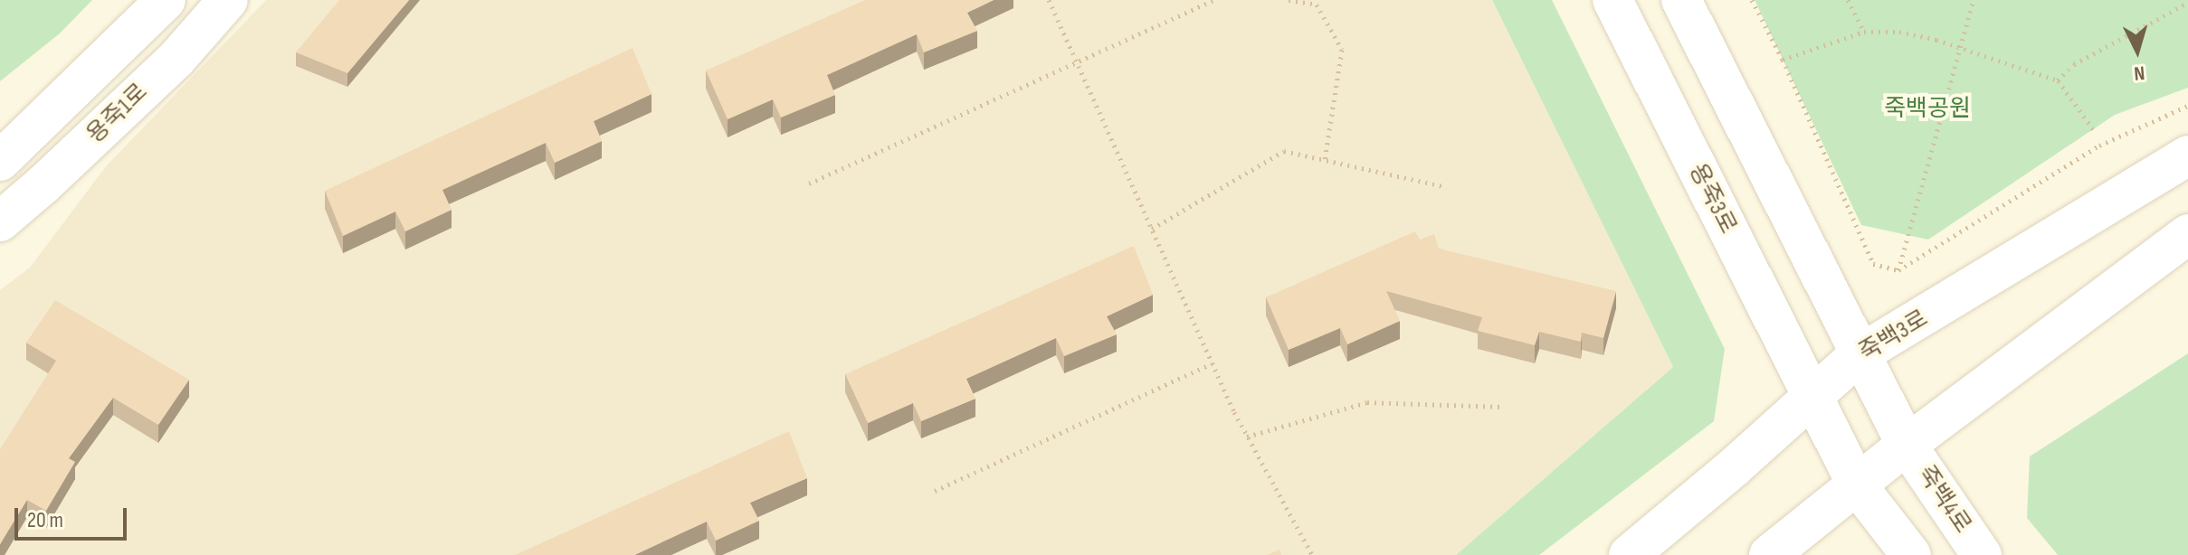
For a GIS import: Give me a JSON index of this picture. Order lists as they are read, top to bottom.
{
  "streets": {
    "street": [
      "용죽1로",
      "용죽3로",
      "죽백3로",
      "죽백4로"
    ]
  },
  "crossings": [
    ["용죽3로", "죽백3로"],
    ["죽백3로", "죽백4로"]
  ],
  "parks": ["죽백공원"],
  "scale_bar": "20 m",
  "north": "bottom"
}
